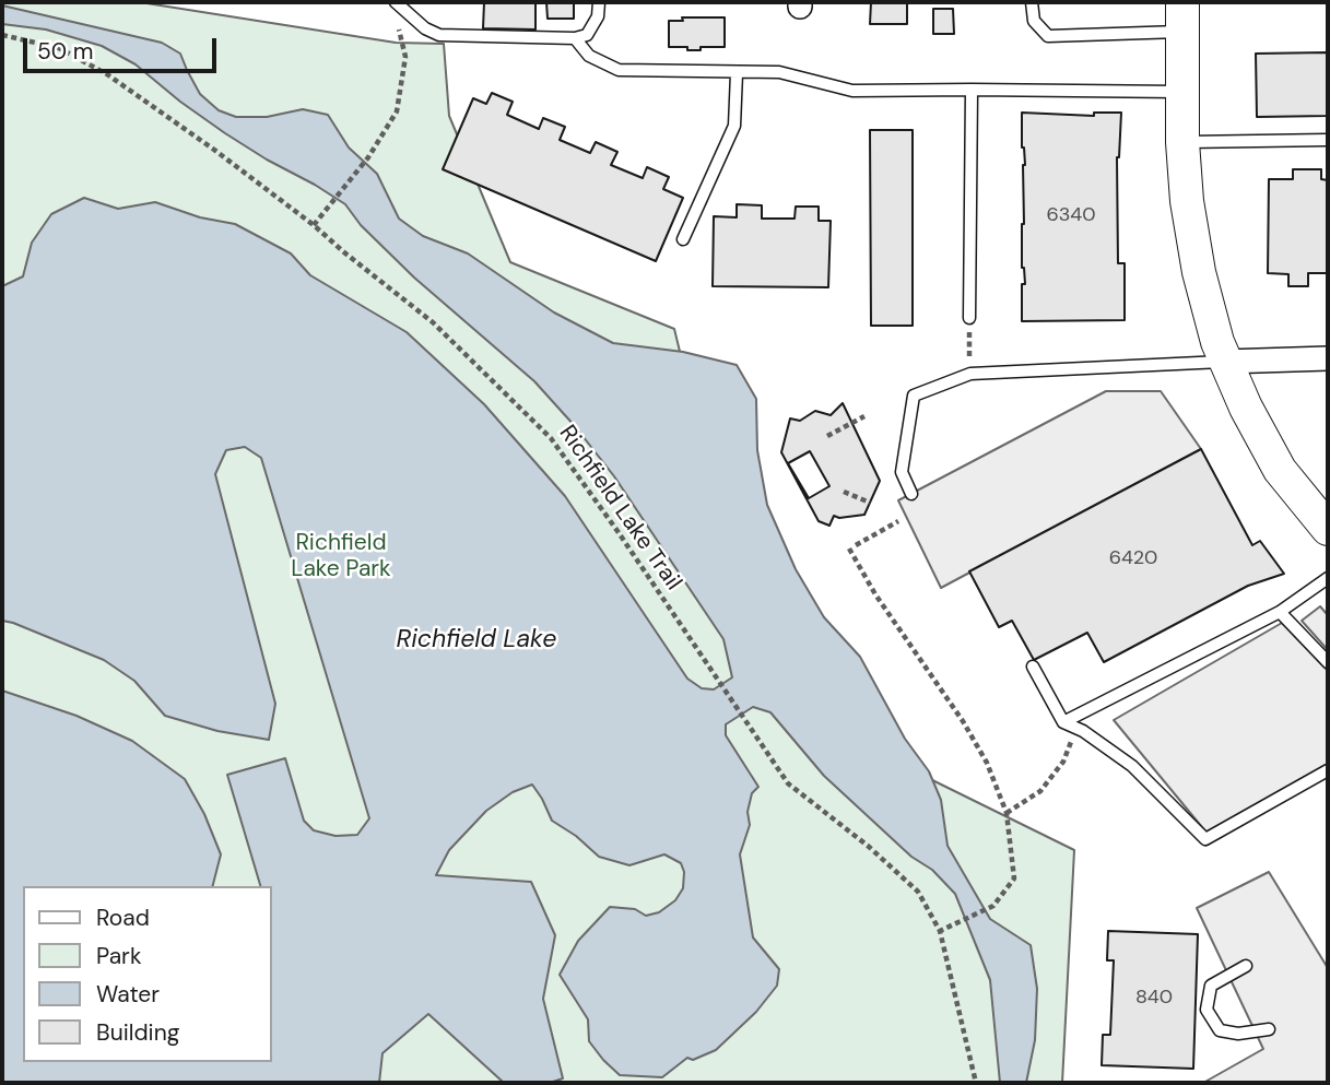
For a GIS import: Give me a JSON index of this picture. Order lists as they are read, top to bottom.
{
  "streets": {
    "path": ["Richfield Lake Trail"]
  },
  "water": ["Richfield Lake"],
  "parks": ["Richfield Lake Park"],
  "house_numbers": ["6340", "6420", "840"],
  "legend": [
    "Road",
    "Park",
    "Water",
    "Building"
  ],
  "scale_bar": "50 m"
}
